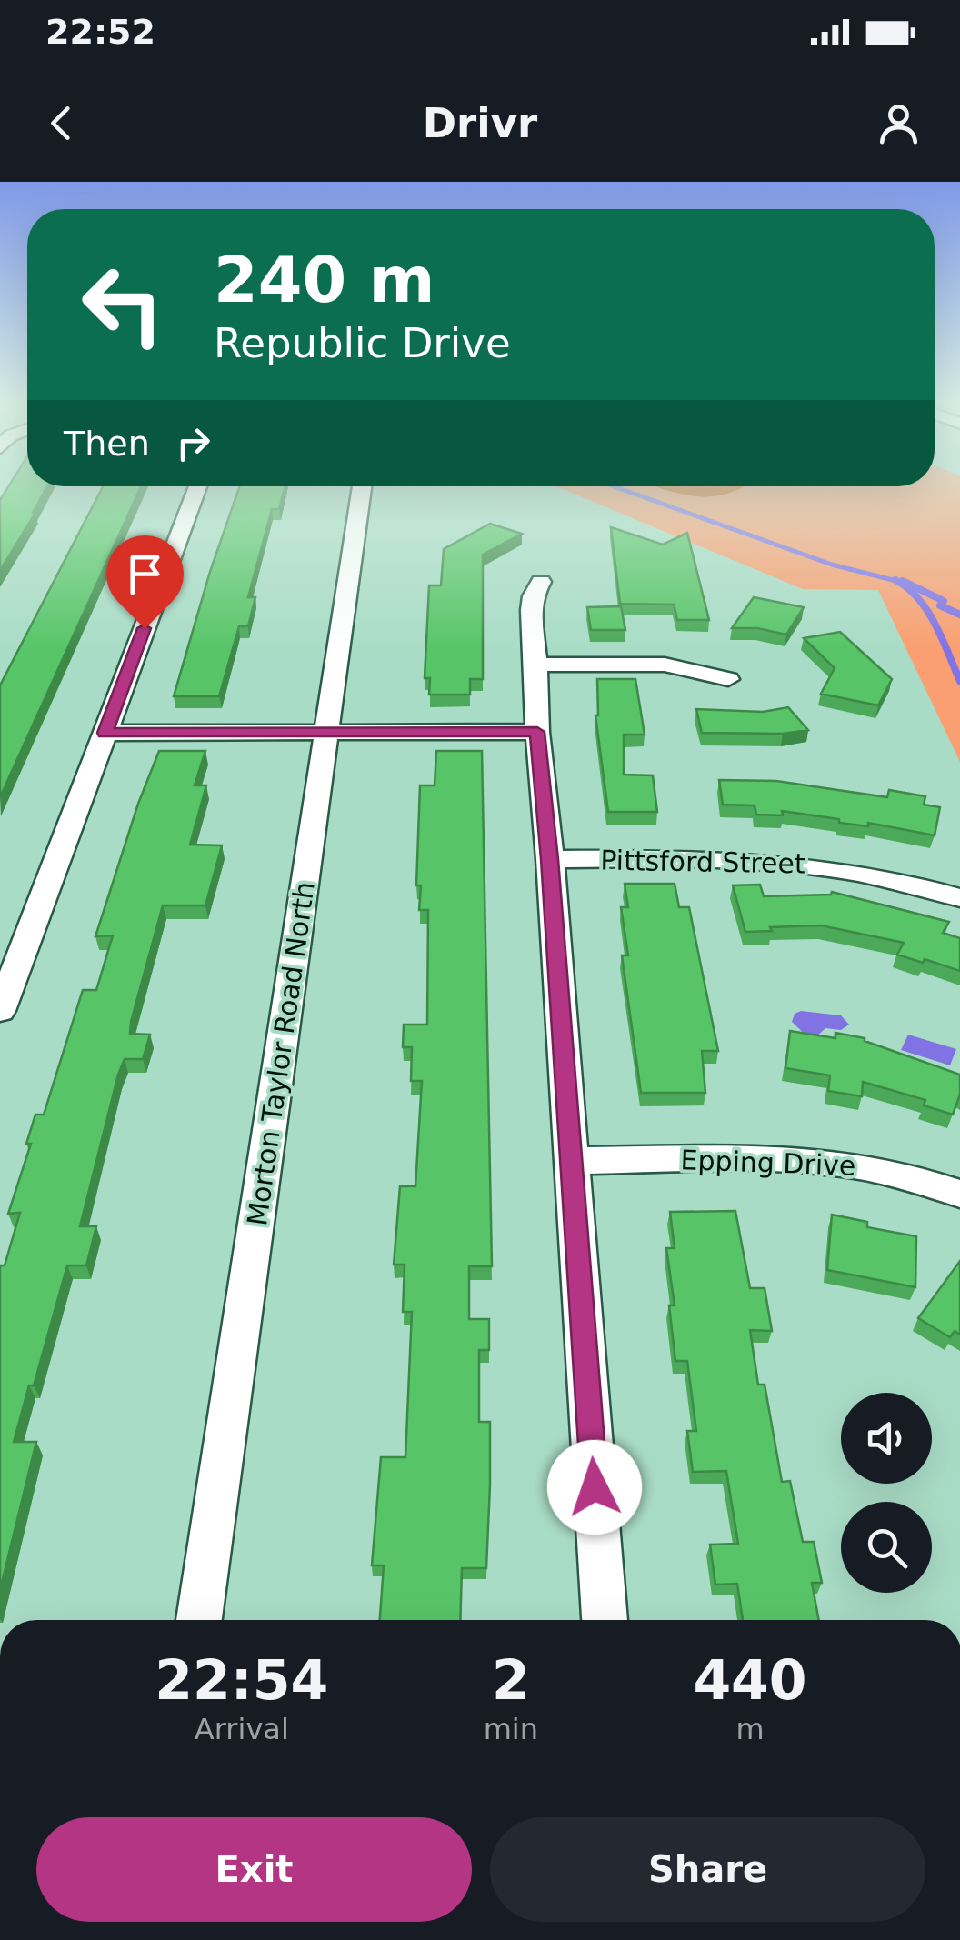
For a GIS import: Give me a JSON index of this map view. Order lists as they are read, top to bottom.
{
  "streets": {
    "street": ["Pittsford Street", "Morton Taylor Road North", "Epping Drive"]
  },
  "page": {
    "status": "22:52",
    "header": "Drivr",
    "turn": ["240 m", "Republic Drive"],
    "then": "Then",
    "eta": [
      "22:54",
      "Arrival",
      "2",
      "min",
      "440",
      "m"
    ],
    "buttons": ["Exit", "Share"]
  }
}
